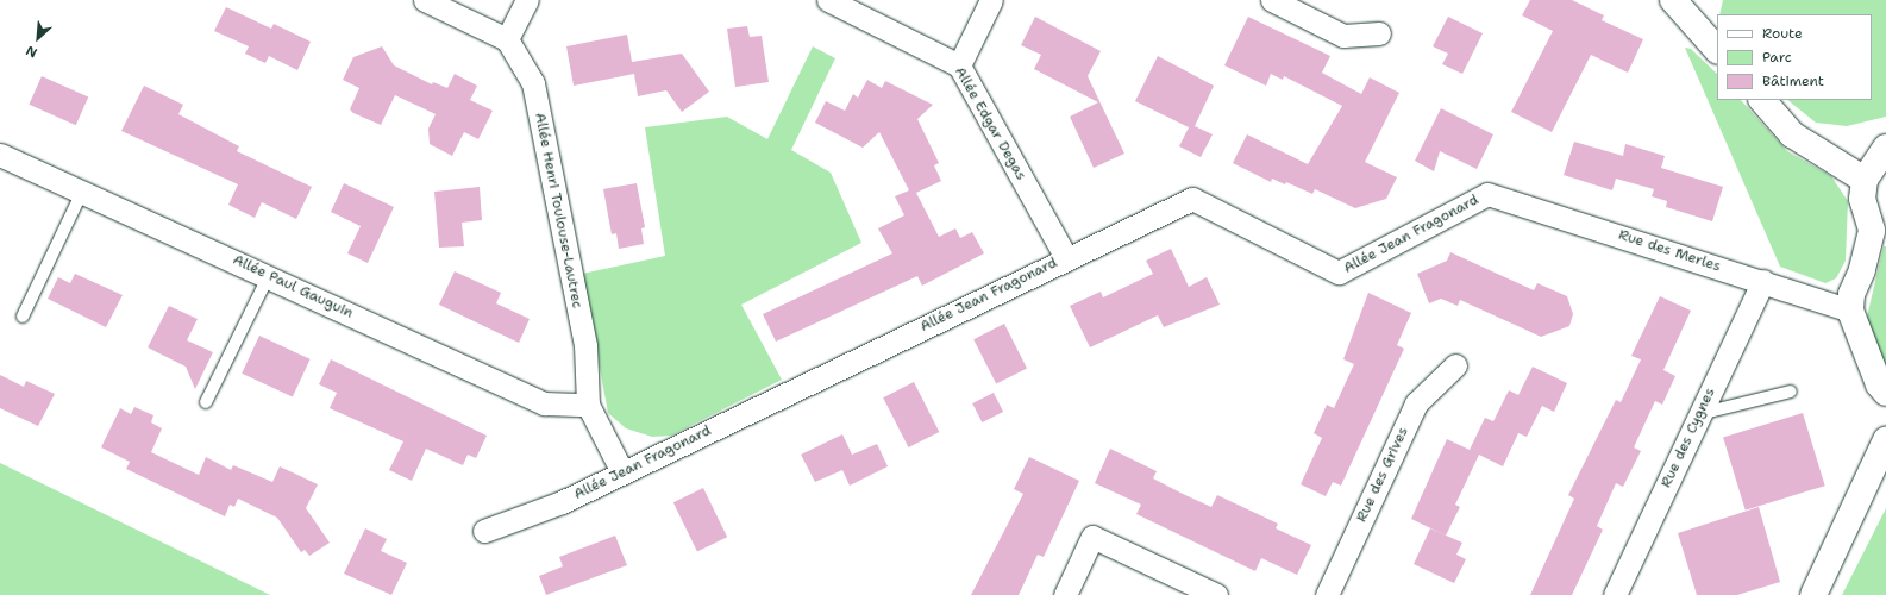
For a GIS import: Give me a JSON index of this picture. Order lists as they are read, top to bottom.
{
  "streets": {
    "street": [
      "Allée Edgar Degas",
      "Allée Henri Toulouse-Lautrec",
      "Allée Jean Fragonard",
      "Rue des Merles",
      "Allée Paul Gauguin",
      "Rue des Cygnes",
      "Rue des Grives"
    ]
  },
  "crossings": [
    ["Allée Edgar Degas", "Allée Jean Fragonard"],
    ["Allée Henri Toulouse-Lautrec", "Allée Jean Fragonard"],
    ["Allée Henri Toulouse-Lautrec", "Allée Paul Gauguin"],
    ["Allée Jean Fragonard", "Rue des Merles"],
    ["Rue des Merles", "Rue des Cygnes"]
  ],
  "legend": ["Route", "Parc", "Bâtiment"],
  "north": "bottom left"
}
